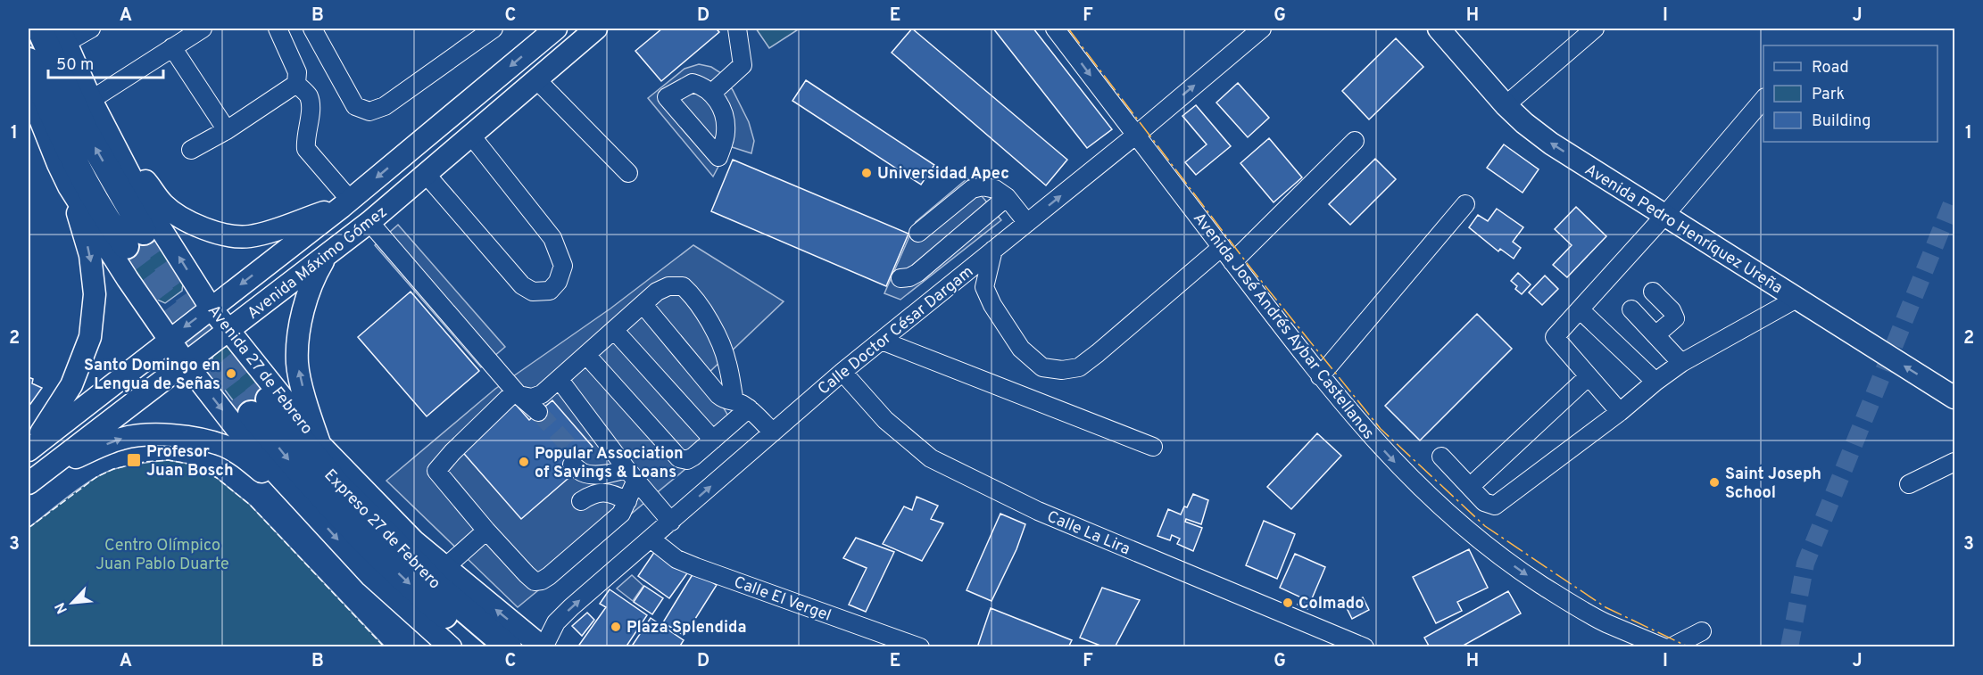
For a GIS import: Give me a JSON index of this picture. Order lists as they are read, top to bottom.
{
  "streets": {
    "highway": ["Expreso 27 de Febrero"],
    "main road": ["Avenida Pedro Henríquez Ureña", "Avenida Máximo Gómez", "Avenida 27 de Febrero"],
    "street": [
      "Avenida José Andrés Aybar Castellanos",
      "Calle Doctor César Dargam",
      "Calle La Lira",
      "Calle El Vergel"
    ]
  },
  "crossings": [
    ["Avenida Máximo Gómez", "Avenida 27 de Febrero"],
    ["Avenida José Andrés Aybar Castellanos", "Calle Doctor César Dargam"],
    ["Calle Doctor César Dargam", "Avenida 27 de Febrero"],
    ["Calle Doctor César Dargam", "Calle La Lira"],
    ["Calle Doctor César Dargam", "Calle El Vergel"]
  ],
  "one_way": ["Avenida Pedro Henríquez Ureña", "Avenida José Andrés Aybar Castellanos"],
  "parks": ["Centro Olímpico Juan Pablo Duarte"],
  "places": {
    "other": [
      "Universidad Apec",
      "Santo Domingo en Lengua de Señas",
      "Popular Association of Savings & Loans",
      "Saint Joseph School",
      "Colmado",
      "Plaza Splendida"
    ],
    "transit": ["Profesor Juan Bosch"]
  },
  "legend": ["Road", "Park", "Building"],
  "scale_bar": "50 m",
  "north": "bottom left",
  "grid": {
    "columns": [
      "A",
      "B",
      "C",
      "D",
      "E",
      "F",
      "G",
      "H",
      "I",
      "J"
    ],
    "rows": ["1", "2", "3"]
  }
}
